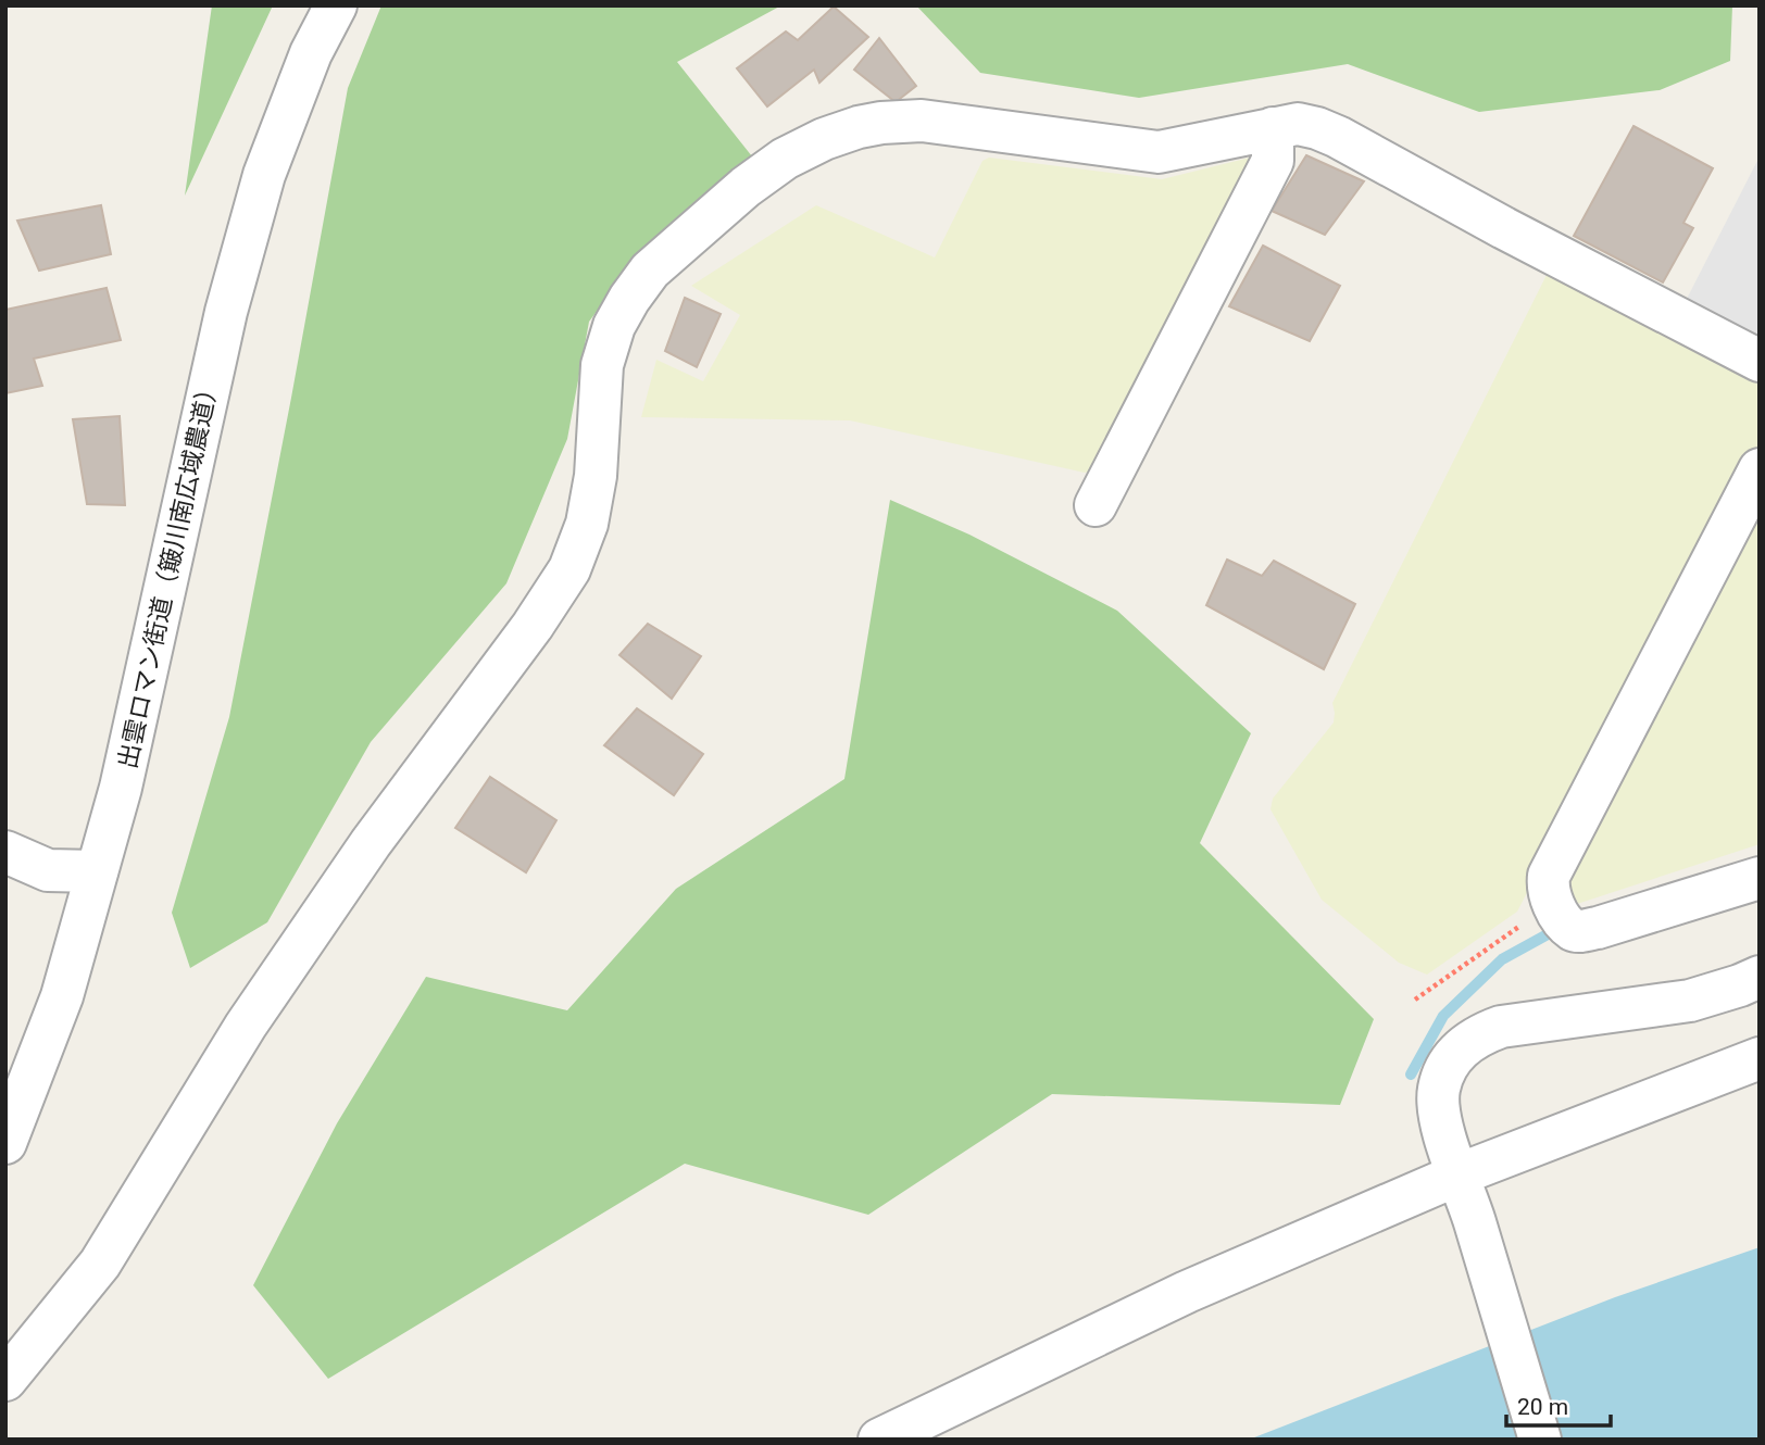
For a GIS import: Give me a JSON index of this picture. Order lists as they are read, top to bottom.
{
  "streets": {
    "street": ["出雲ロマン街道（簸川南広域農道）"]
  },
  "scale_bar": "20 m"
}
